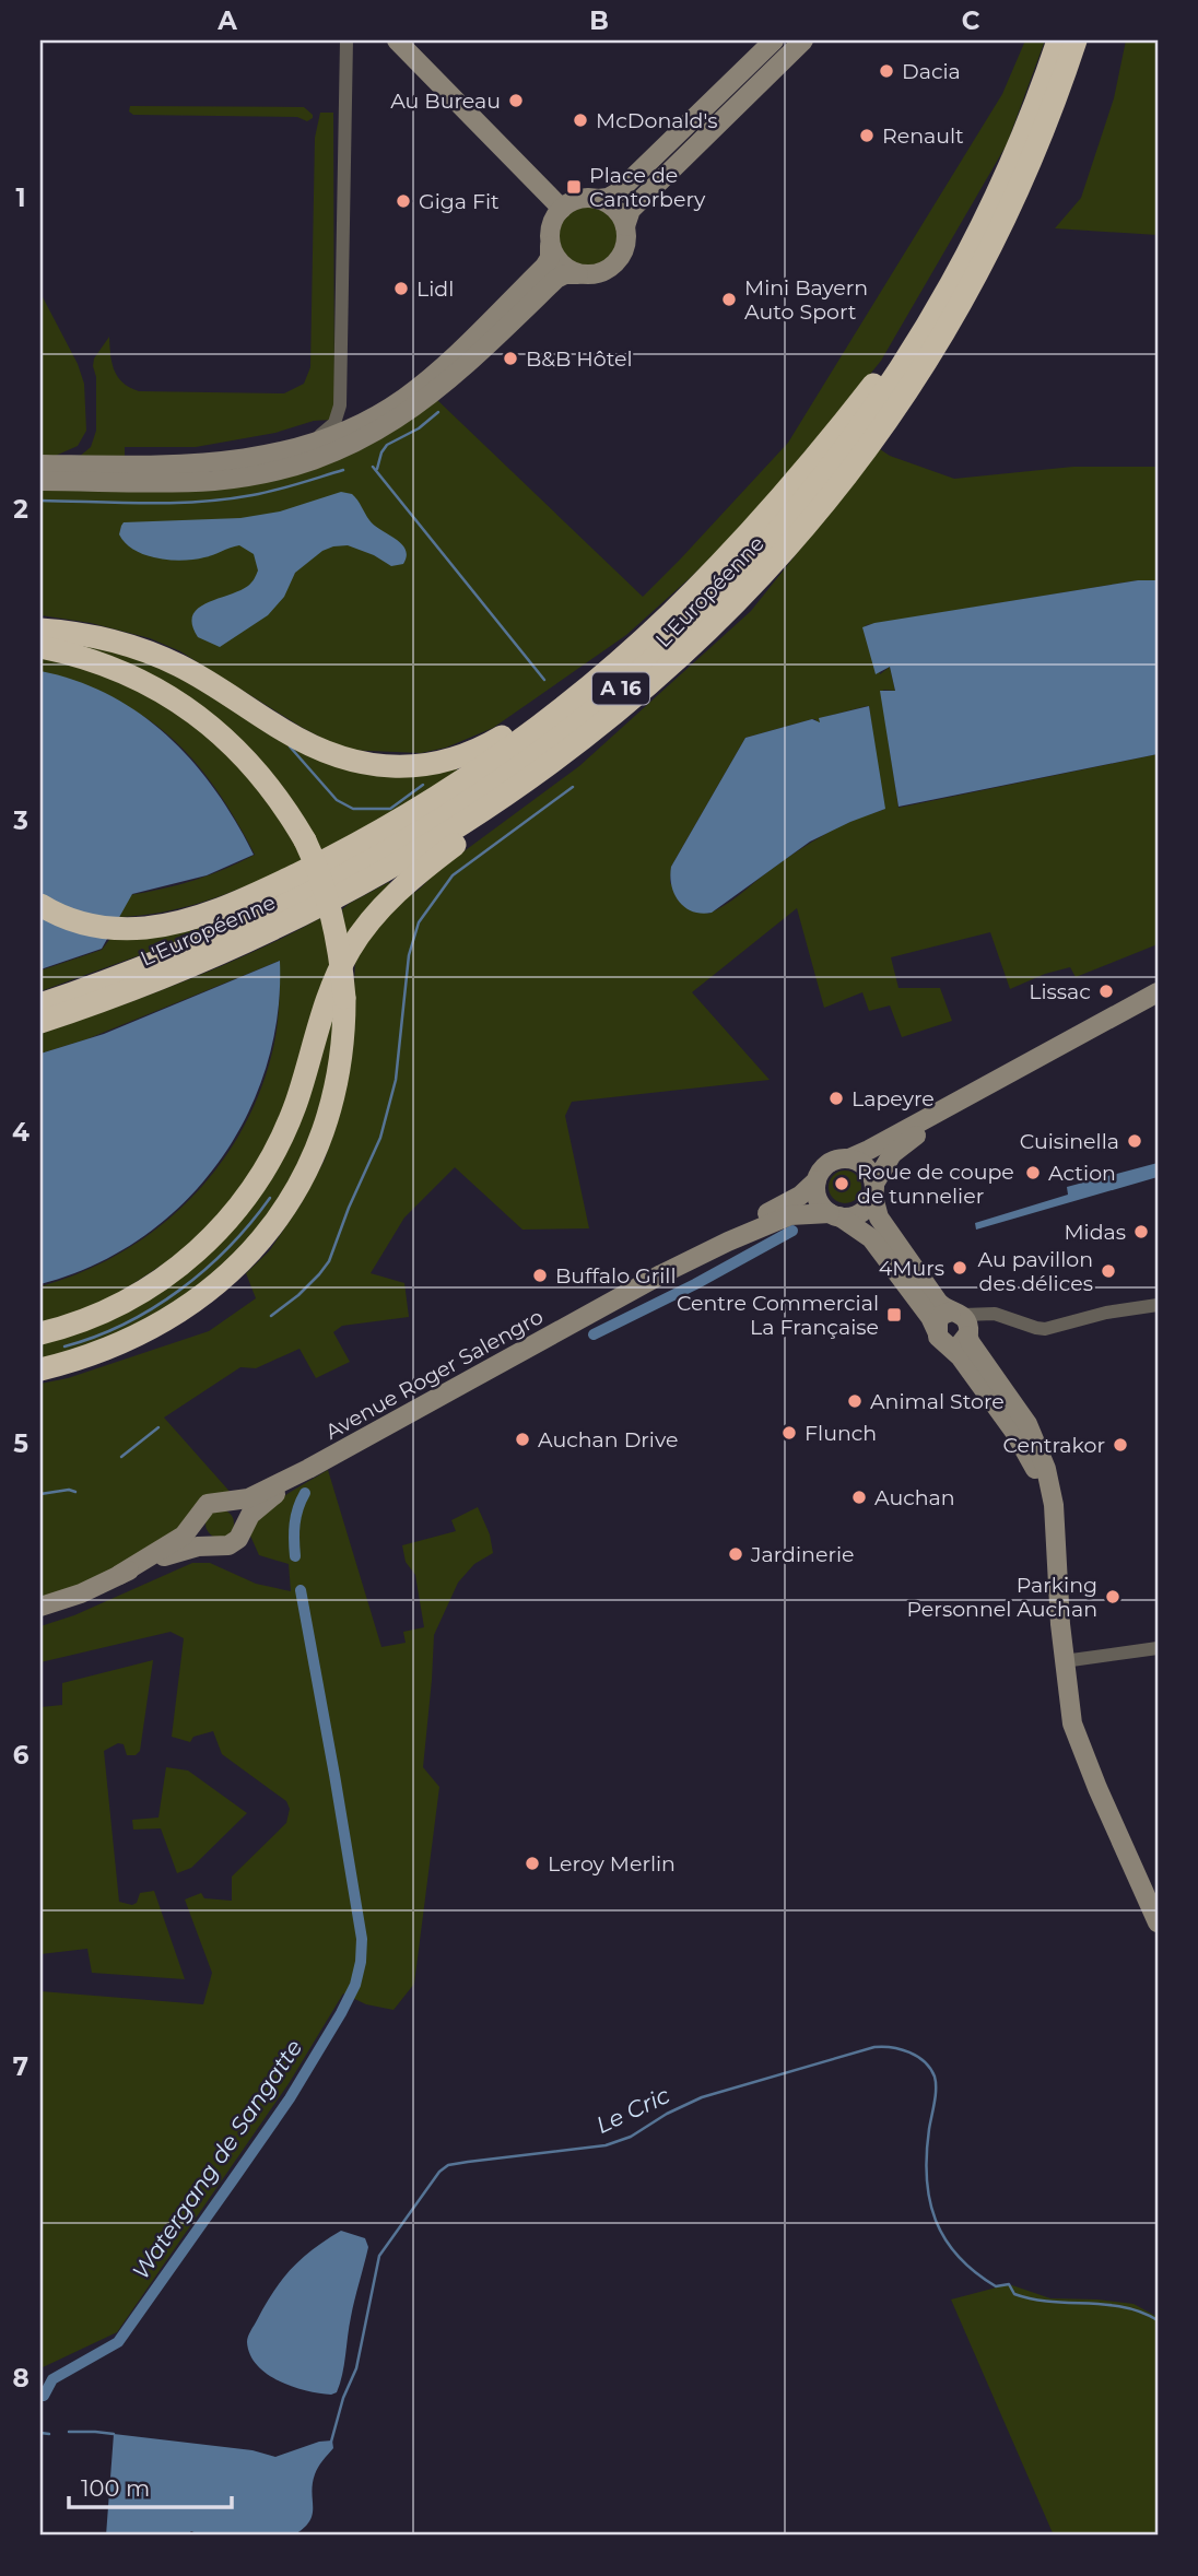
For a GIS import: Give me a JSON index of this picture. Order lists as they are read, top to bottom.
{
  "streets": {
    "highway": ["L'Européenne", "A 16"],
    "main road": ["Avenue Roger Salengro"]
  },
  "water": ["Le Cric", "Watergang de Sangatte"],
  "places": {
    "other": [
      "Dacia",
      "Au Bureau",
      "McDonald's",
      "Renault",
      "Giga Fit",
      "Lidl",
      "Mini Bayern Auto Sport",
      "B&B Hôtel",
      "Lissac",
      "Lapeyre",
      "Cuisinella",
      "Action",
      "Roue de coupe de tunnelier",
      "Midas",
      "4Murs",
      "Au pavillon des délices",
      "Buffalo Grill",
      "Animal Store",
      "Flunch",
      "Auchan Drive",
      "Centrakor",
      "Auchan",
      "Jardinerie",
      "Parking Personnel Auchan",
      "Leroy Merlin"
    ],
    "transit": ["Place de Cantorbery", "Centre Commercial La Française"]
  },
  "scale_bar": "100 m",
  "grid": {
    "columns": ["A", "B", "C"],
    "rows": [
      "1",
      "2",
      "3",
      "4",
      "5",
      "6",
      "7",
      "8"
    ]
  }
}
